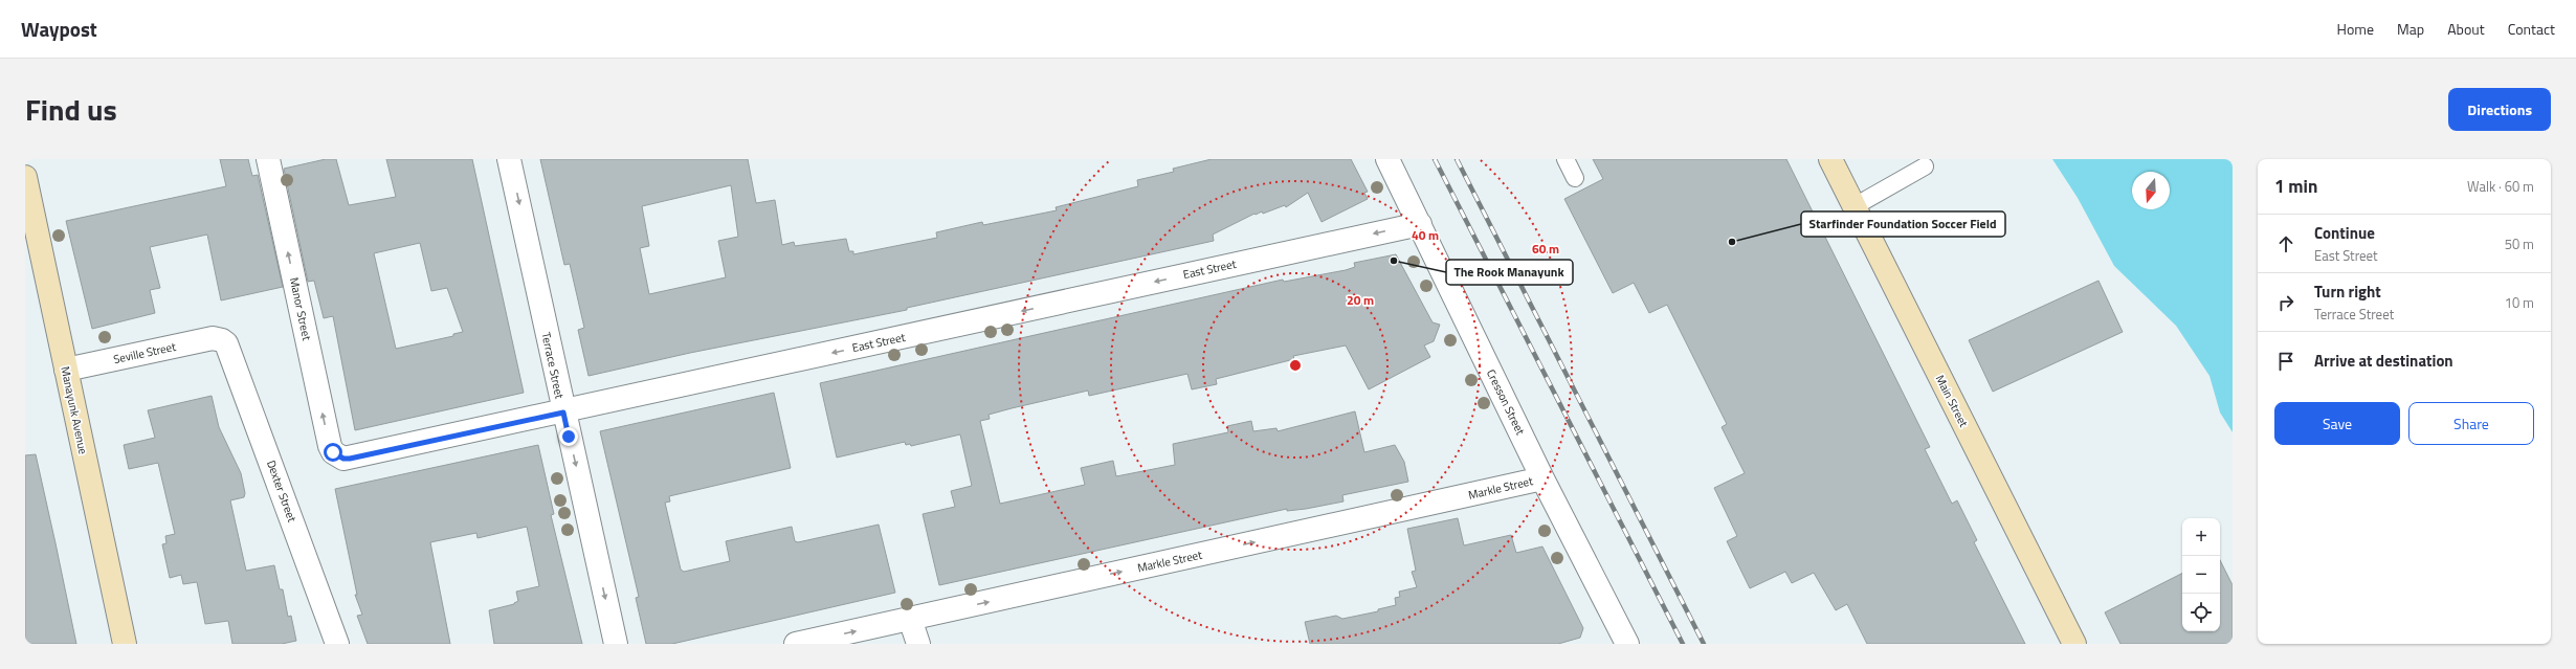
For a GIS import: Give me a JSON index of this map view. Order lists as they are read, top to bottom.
{
  "streets": {
    "street": [
      "East Street",
      "Manor Street",
      "Seville Street",
      "Terrace Street",
      "Main Street",
      "Cresson Street",
      "Manayunk Avenue",
      "Markle Street",
      "Dexter Street"
    ]
  },
  "crossings": [
    ["East Street", "Manor Street"],
    ["East Street", "Terrace Street"],
    ["East Street", "Cresson Street"],
    ["Seville Street", "Manayunk Avenue"],
    ["Seville Street", "Dexter Street"],
    ["Cresson Street", "Markle Street"]
  ],
  "one_way": [
    "East Street",
    "Manor Street",
    "Terrace Street",
    "Markle Street"
  ],
  "places": ["Starfinder Foundation Soccer Field", "The Rook Manayunk"],
  "north": "bottom",
  "page": {
    "header": "Waypost",
    "nav": [
      "Home",
      "Map",
      "About",
      "Contact"
    ],
    "title": "Find us",
    "buttons": [
      "Directions",
      ["Save", "Share"]
    ],
    "heading": ["1 min", "Walk · 60 m"],
    "list": [
      ["Continue", "East Street", "50 m"],
      ["Turn right", "Terrace Street", "10 m"],
      "Arrive at destination"
    ],
    "map_buttons": ["+", "−"]
  },
  "rings": ["40 m", "60 m", "20 m"]
}
